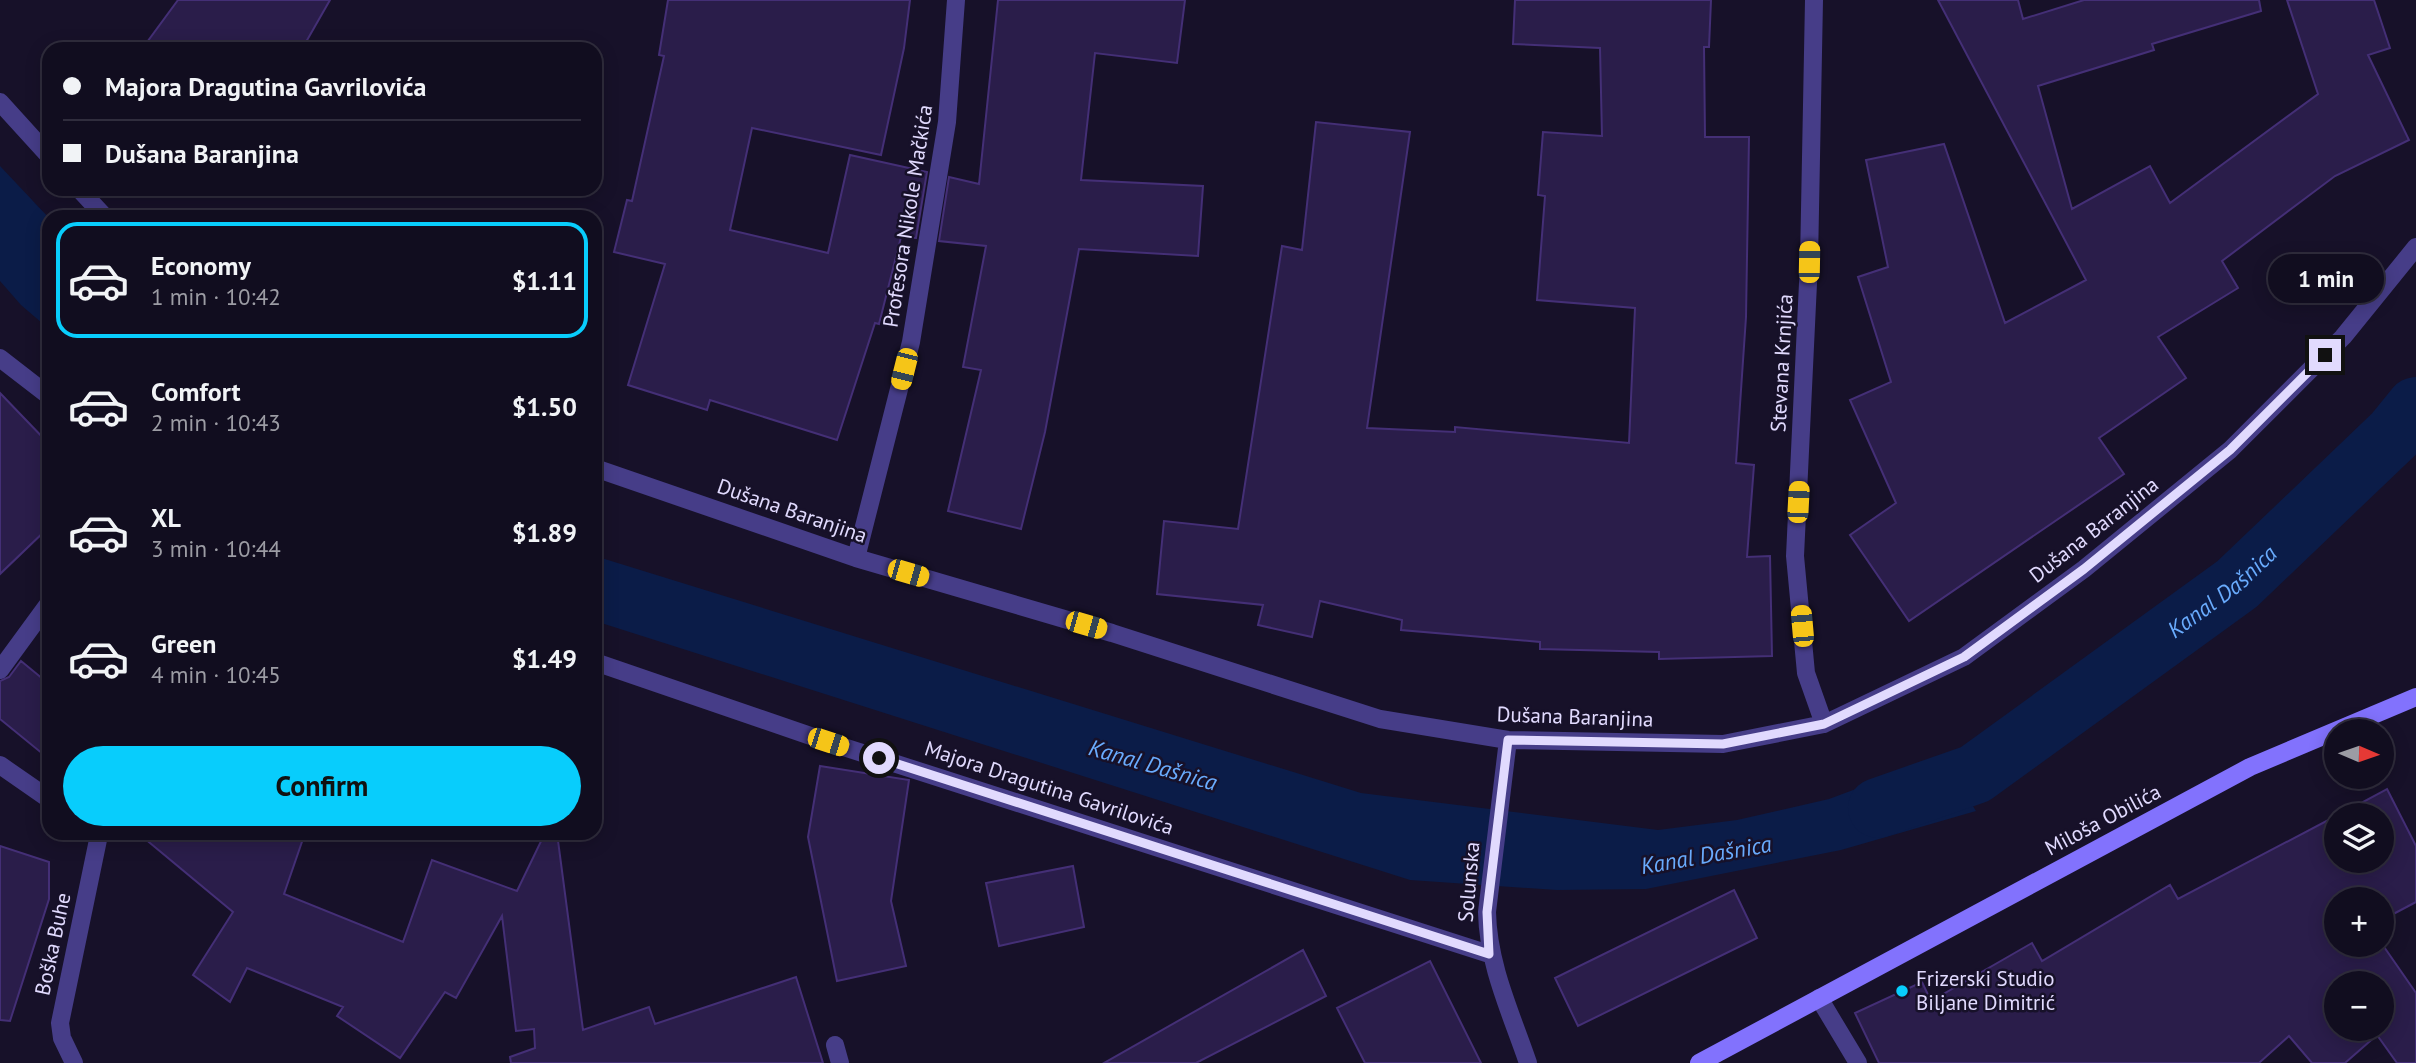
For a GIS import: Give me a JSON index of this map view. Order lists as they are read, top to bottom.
{
  "streets": {
    "main road": ["Miloša Obilića"],
    "street": [
      "Profesora Nikole Mačkića",
      "Stevana Krnjića",
      "Dušana Baranjina",
      "Majora Dragutina Gavrilovića",
      "Solunska",
      "Boška Buhe"
    ]
  },
  "crossings": [
    ["Profesora Nikole Mačkića", "Dušana Baranjina"],
    ["Stevana Krnjića", "Dušana Baranjina"],
    ["Dušana Baranjina", "Solunska"],
    ["Majora Dragutina Gavrilovića", "Solunska"]
  ],
  "water": ["Kanal Dašnica"],
  "places": ["Frizerski Studio Biljane Dimitrić"],
  "north": "right",
  "page": {
    "banner": ["Majora Dragutina Gavrilovića", "Dušana Baranjina"],
    "list": [
      {
        "name": "Economy",
        "note": "1 min · 10:42",
        "value": "$1.11"
      },
      {
        "name": "Comfort",
        "note": "2 min · 10:43",
        "value": "$1.50"
      },
      {
        "name": "XL",
        "note": "3 min · 10:44",
        "value": "$1.89"
      },
      {
        "name": "Green",
        "note": "4 min · 10:45",
        "value": "$1.49"
      }
    ],
    "bubble": "1 min",
    "map_buttons": ["+", "−"],
    "buttons": "Confirm"
  }
}
